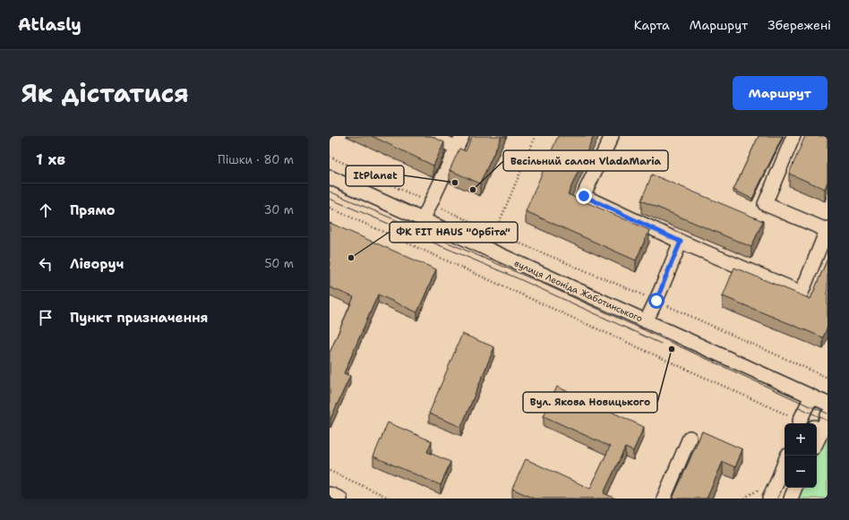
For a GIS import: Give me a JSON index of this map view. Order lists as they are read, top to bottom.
{
  "streets": {
    "street": ["вулиця Леоніда Жаботинського"]
  },
  "places": [
    "ItPlanet",
    "Весільний салон VladaMaria",
    "ФК FIT HAUS \"Орбіта\"",
    "Вул. Якова Новицького"
  ],
  "page": {
    "header": "Atlasly",
    "nav": ["Карта", "Маршрут", "Збережені"],
    "title": "Як дістатися",
    "buttons": "Маршрут",
    "heading": ["1 хв", "Пішки · 80 m"],
    "list": [
      ["Прямо", "30 m"],
      ["Ліворуч", "50 m"],
      "Пункт призначення"
    ],
    "map_buttons": ["+", "−"]
  }
}
